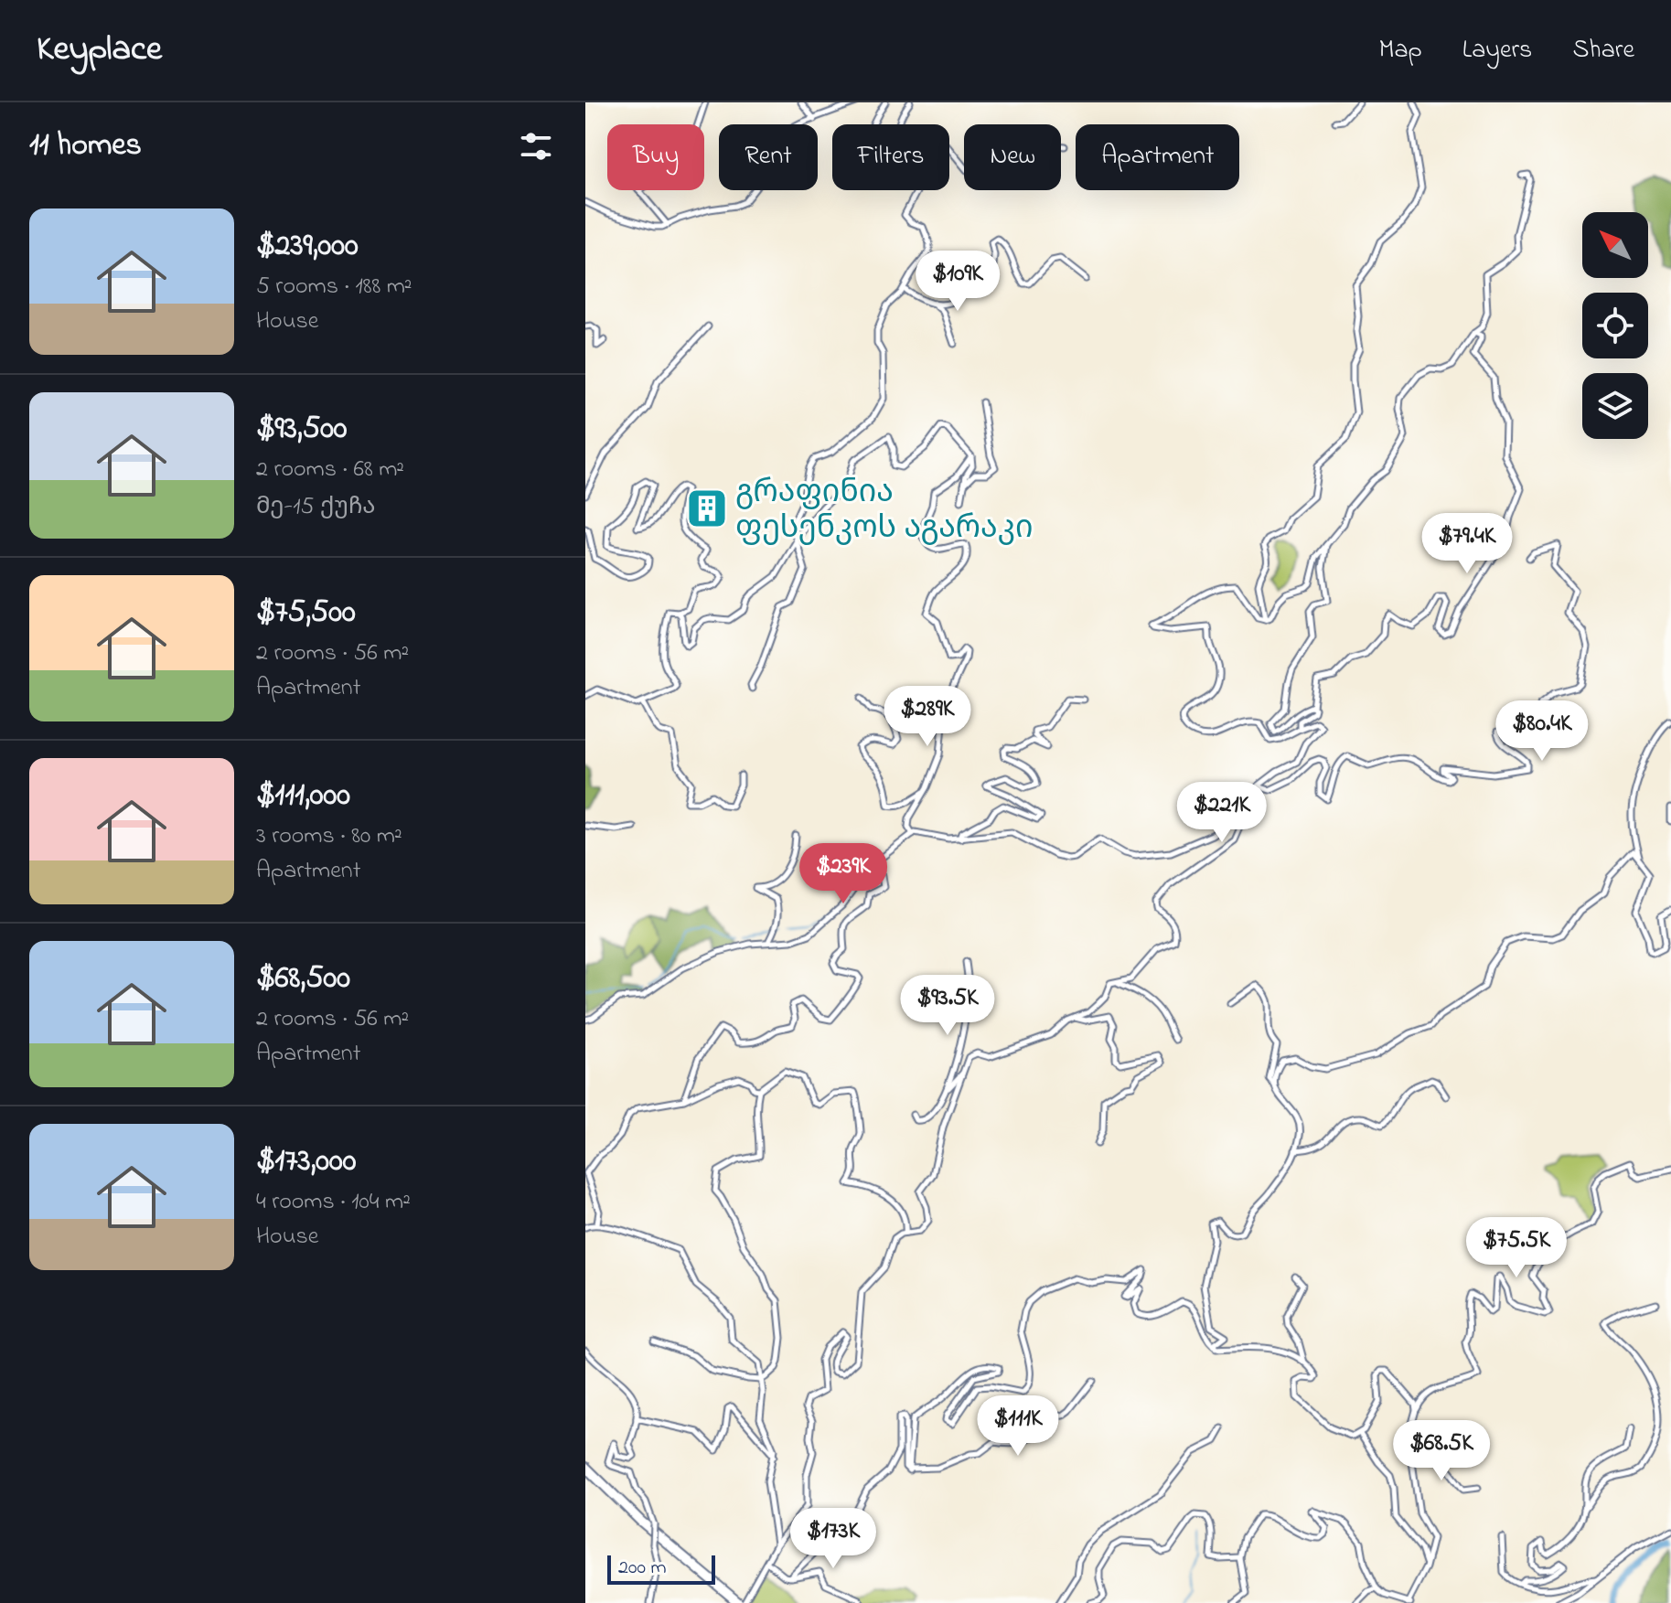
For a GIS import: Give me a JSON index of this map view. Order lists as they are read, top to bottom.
{
  "places": {
    "building": ["გრაფინია ფესენკოს აგარაკი"]
  },
  "scale_bar": "200 m",
  "north": "top left",
  "page": {
    "header": "Keyplace",
    "nav": ["Map", "Layers", "Share"],
    "heading": "11 homes",
    "chip": [
      "Buy",
      "Rent",
      "Filters",
      "New",
      "Apartment"
    ],
    "list": [
      {
        "name": "$239,000",
        "note": "5 rooms · 188 m² · House"
      },
      {
        "name": "$93,500",
        "note": "2 rooms · 68 m² · მე-15 ქუჩა"
      },
      {
        "name": "$75,500",
        "note": "2 rooms · 56 m² · Apartment"
      },
      {
        "name": "$111,000",
        "note": "3 rooms · 80 m² · Apartment"
      },
      {
        "name": "$68,500",
        "note": "2 rooms · 56 m² · Apartment"
      },
      {
        "name": "$173,000",
        "note": "4 rooms · 104 m² · House"
      }
    ],
    "price": [
      "$109K",
      "$79.4K",
      "$289K",
      "$80.4K",
      "$221K",
      "$239K",
      "$93.5K",
      "$75.5K",
      "$111K",
      "$68.5K",
      "$173K"
    ],
    "scale": "200 m"
  }
}
